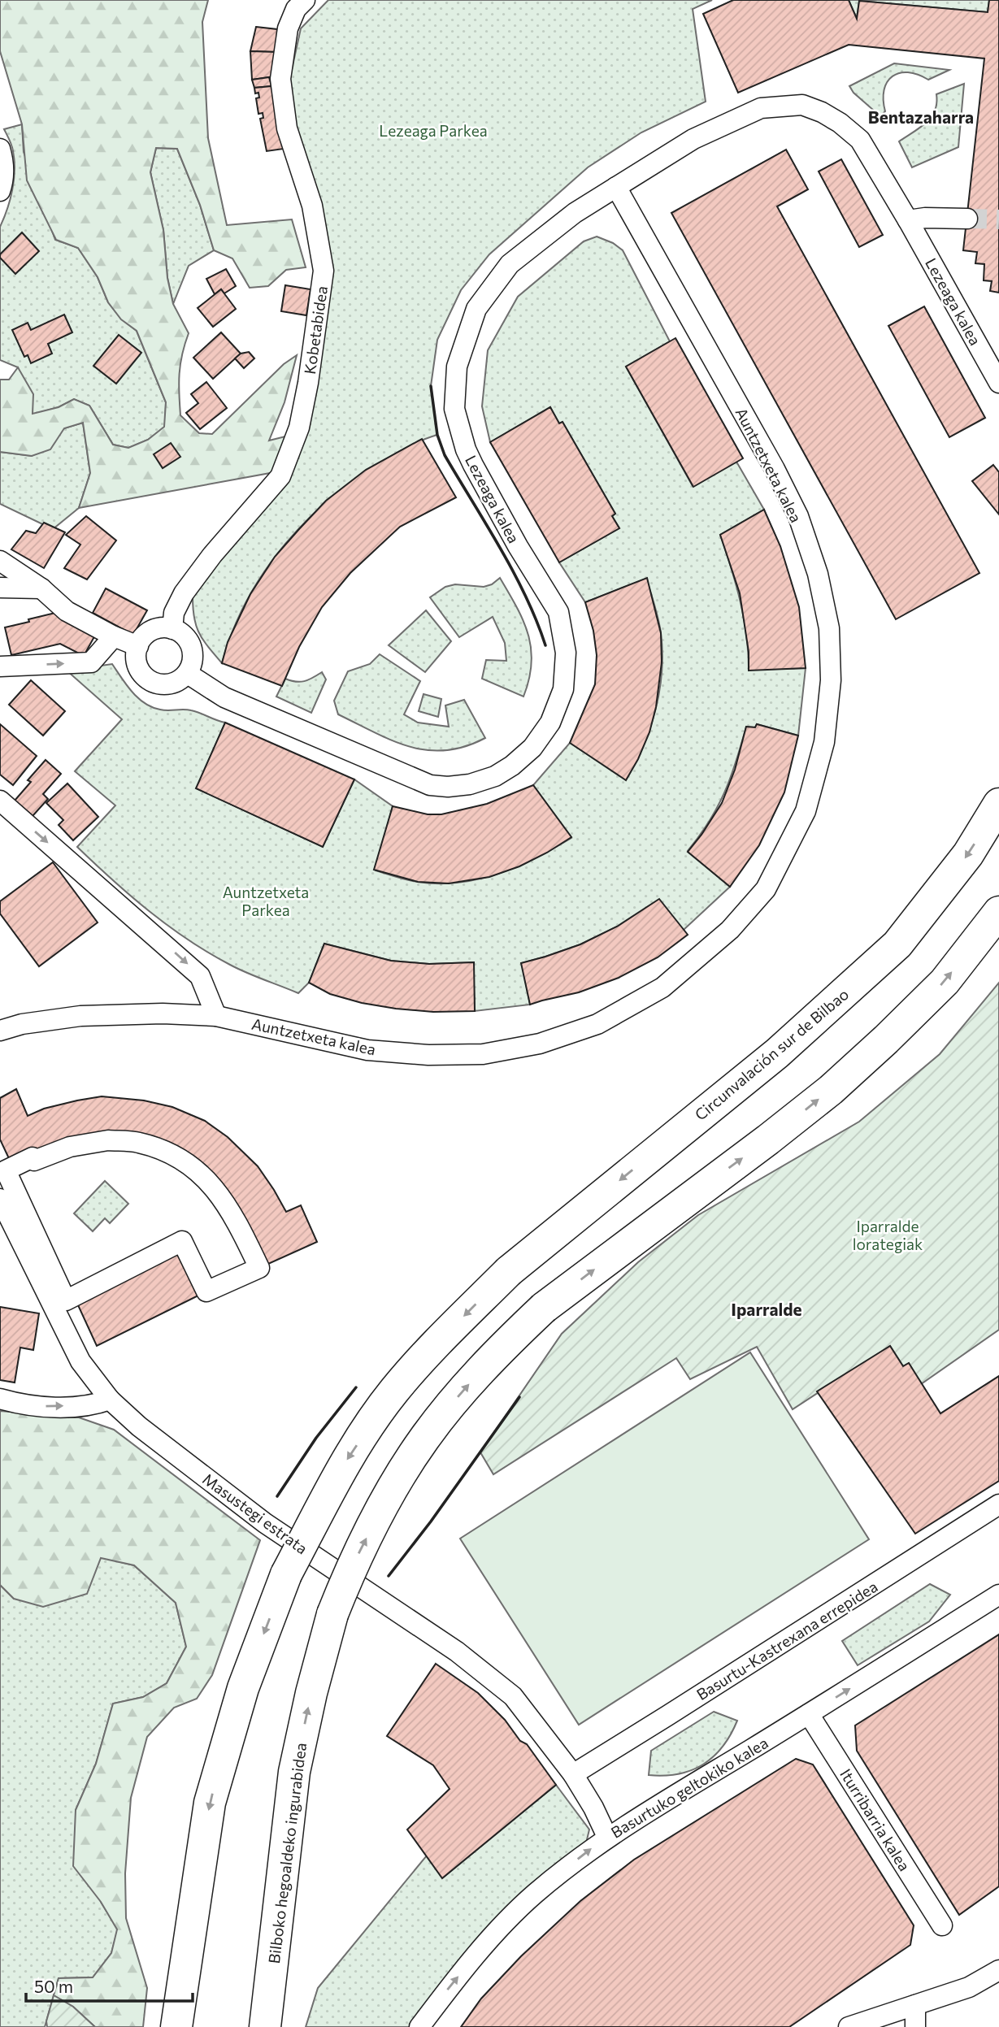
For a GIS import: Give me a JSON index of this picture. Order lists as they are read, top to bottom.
{
  "streets": {
    "highway": ["Circunvalación sur de Bilbao", "Bilboko hegoaldeko ingurabidea"],
    "street": [
      "Lezeaga kalea",
      "Kobetabidea",
      "Auntzetxeta kalea",
      "Masustegi estrata",
      "Basurtu-Kastrexana errepidea",
      "Basurtuko geltokiko kalea",
      "Iturribarria kalea"
    ]
  },
  "crossings": [
    ["Lezeaga kalea", "Kobetabidea"],
    ["Lezeaga kalea", "Auntzetxeta kalea"],
    ["Masustegi estrata", "Basurtu-Kastrexana errepidea"],
    ["Masustegi estrata", "Basurtuko geltokiko kalea"],
    ["Basurtuko geltokiko kalea", "Iturribarria kalea"]
  ],
  "one_way": ["Circunvalación sur de Bilbao", "Basurtuko geltokiko kalea", "Bilboko hegoaldeko ingurabidea"],
  "districts": ["Bentazaharra", "Iparralde"],
  "parks": ["Lezeaga Parkea", "Auntzetxeta Parkea", "Iparralde lorategiak"],
  "scale_bar": "50 m"
}
